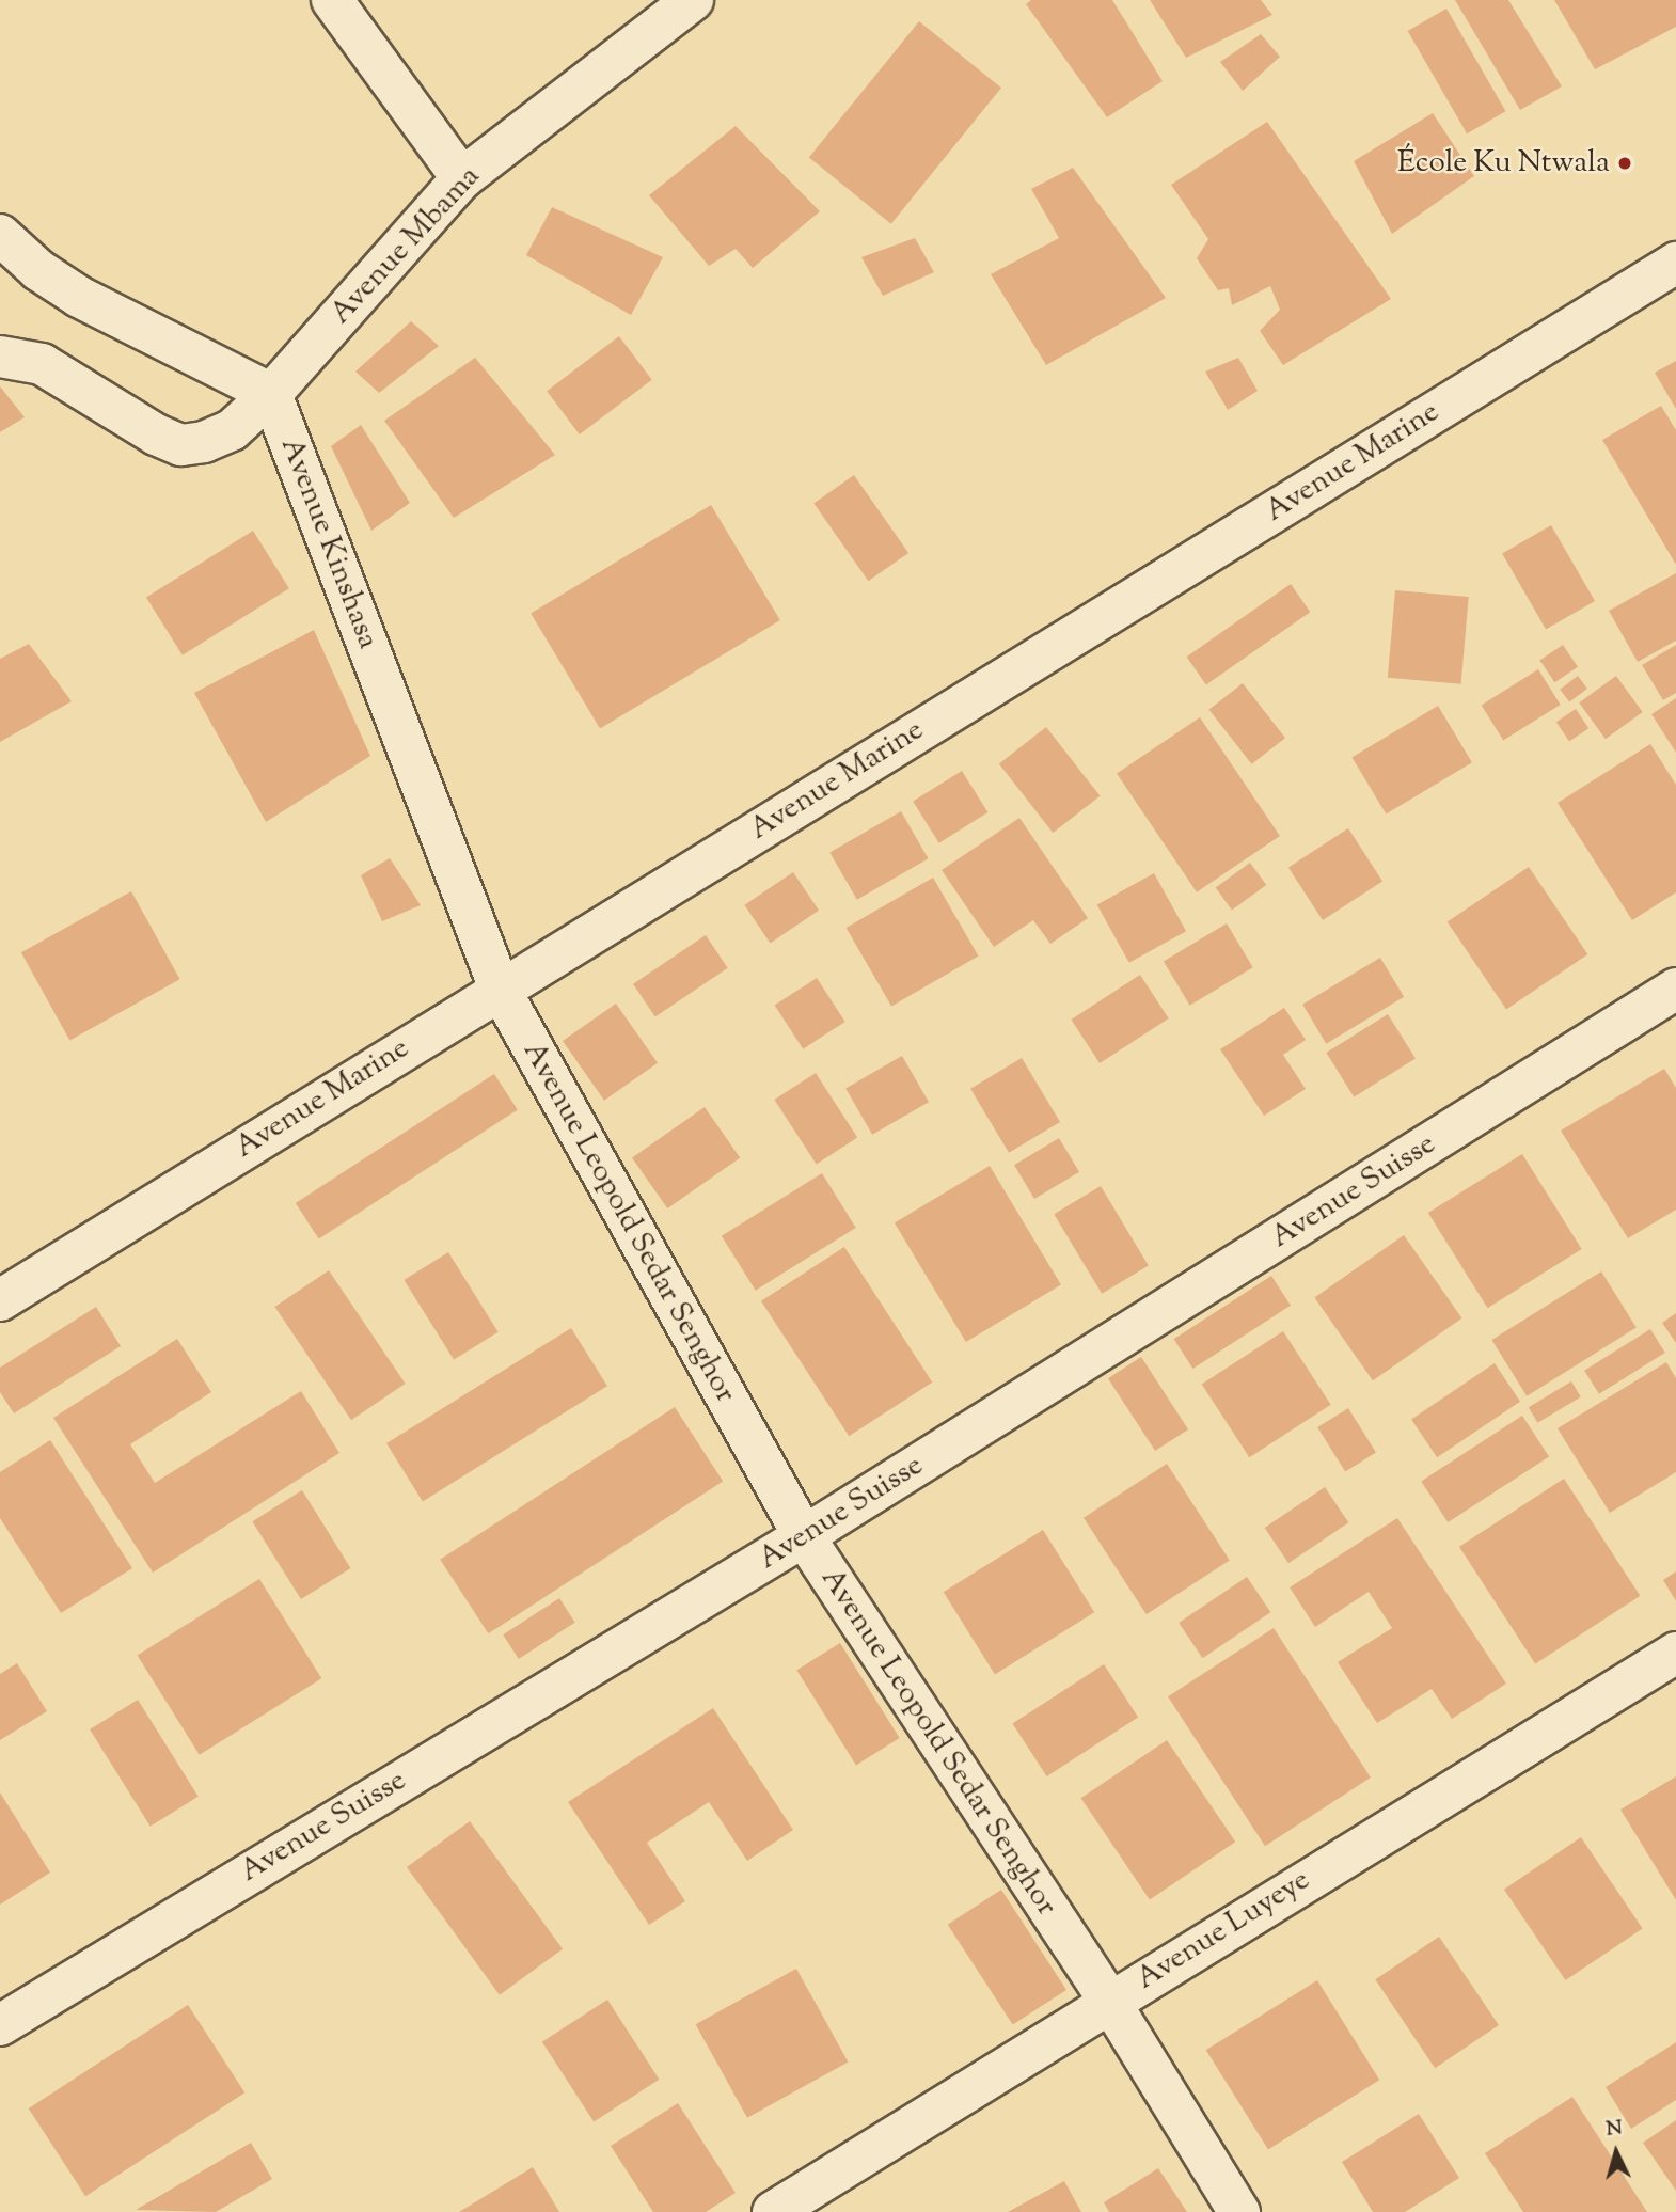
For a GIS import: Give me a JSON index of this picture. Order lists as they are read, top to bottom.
{
  "streets": {
    "street": [
      "Avenue Mbama",
      "Avenue Marine",
      "Avenue Kinshasa",
      "Avenue Suisse",
      "Avenue Leopold Sedar Senghor",
      "Avenue Luyeye"
    ]
  },
  "crossings": [
    ["Avenue Mbama", "Avenue Kinshasa"],
    ["Avenue Marine", "Avenue Kinshasa"],
    ["Avenue Marine", "Avenue Leopold Sedar Senghor"],
    ["Avenue Kinshasa", "Avenue Leopold Sedar Senghor"],
    ["Avenue Suisse", "Avenue Leopold Sedar Senghor"],
    ["Avenue Leopold Sedar Senghor", "Avenue Luyeye"]
  ],
  "places": ["École Ku Ntwala"],
  "north": "top"
}
